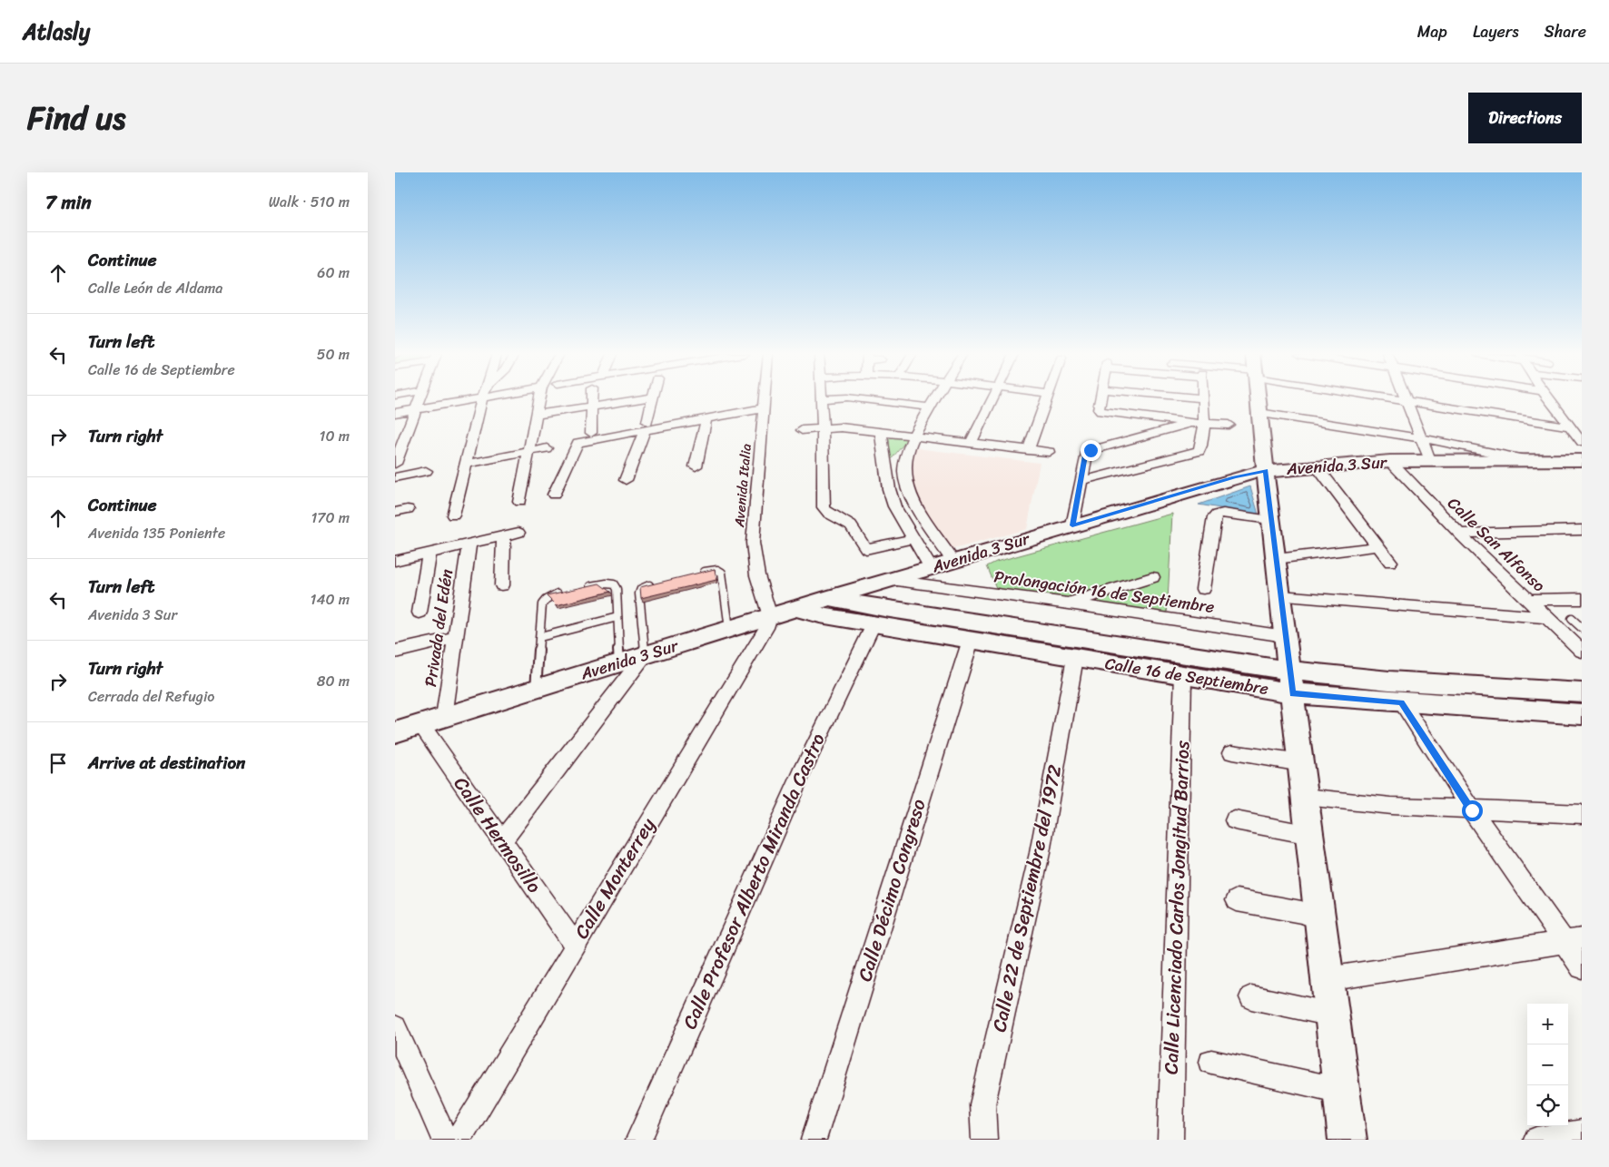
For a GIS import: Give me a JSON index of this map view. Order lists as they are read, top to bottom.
{
  "streets": {
    "main road": ["Avenida 3 Sur", "Calle 16 de Septiembre"],
    "street": [
      "Avenida Italia",
      "Calle San Alfonso",
      "Prolongación 16 de Septiembre",
      "Privada del Edén",
      "Calle Hermosillo",
      "Calle Monterrey",
      "Calle Profesor Alberto Miranda Castro",
      "Calle Décimo Congreso",
      "Calle 22 de Septiembre del 1972",
      "Calle Licenciado Carlos Jongitud Barrios"
    ]
  },
  "crossings": [
    ["Avenida 3 Sur", "Avenida Italia"],
    ["Avenida 3 Sur", "Calle San Alfonso"],
    ["Avenida 3 Sur", "Prolongación 16 de Septiembre"],
    ["Avenida 3 Sur", "Privada del Edén"],
    ["Avenida 3 Sur", "Calle 16 de Septiembre"],
    ["Avenida 3 Sur", "Calle Hermosillo"],
    ["Avenida 3 Sur", "Calle Monterrey"],
    ["Avenida Italia", "Calle Monterrey"],
    ["Calle 16 de Septiembre", "Calle Profesor Alberto Miranda Castro"],
    ["Calle 16 de Septiembre", "Calle Décimo Congreso"],
    ["Calle 16 de Septiembre", "Calle 22 de Septiembre del 1972"],
    ["Calle 16 de Septiembre", "Calle Licenciado Carlos Jongitud Barrios"],
    ["Calle Hermosillo", "Calle Monterrey"]
  ],
  "page": {
    "header": "Atlasly",
    "nav": ["Map", "Layers", "Share"],
    "title": "Find us",
    "buttons": "Directions",
    "heading": ["7 min", "Walk · 510 m"],
    "list": [
      ["Continue", "Calle León de Aldama", "60 m"],
      ["Turn left", "Calle 16 de Septiembre", "50 m"],
      ["Turn right", "10 m"],
      ["Continue", "Avenida 135 Poniente", "170 m"],
      ["Turn left", "Avenida 3 Sur", "140 m"],
      ["Turn right", "Cerrada del Refugio", "80 m"],
      "Arrive at destination"
    ],
    "map_buttons": ["+", "−"]
  }
}
